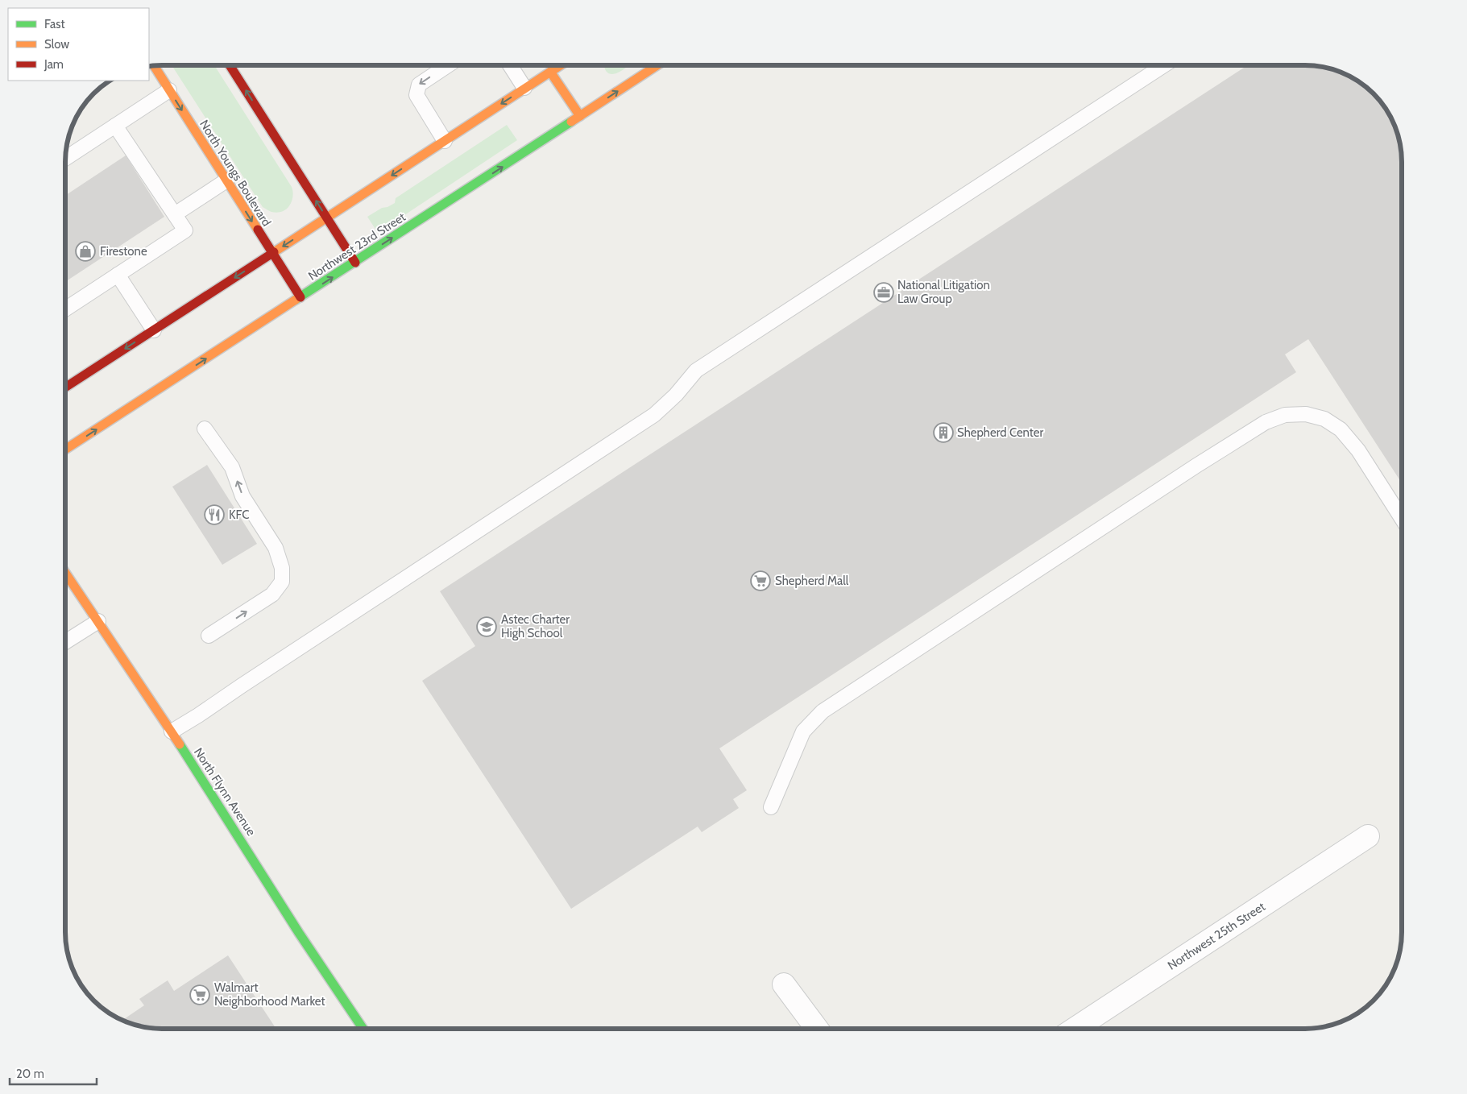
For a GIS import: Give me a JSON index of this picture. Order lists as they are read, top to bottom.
{
  "streets": {
    "main road": ["North Youngs Boulevard", "Northwest 23rd Street", "North Flynn Avenue"],
    "street": ["Northwest 25th Street"]
  },
  "crossings": [
    ["North Youngs Boulevard", "Northwest 23rd Street"]
  ],
  "places": {
    "shop": ["Firestone"],
    "office": ["National Litigation Law Group"],
    "building": ["Shepherd Center"],
    "restaurant": ["KFC"],
    "supermarket": ["Shepherd Mall", "Walmart Neighborhood Market"],
    "school or university": ["Astec Charter High School"]
  },
  "legend": ["Fast", "Slow", "Jam"],
  "scale_bar": "20 m"
}
